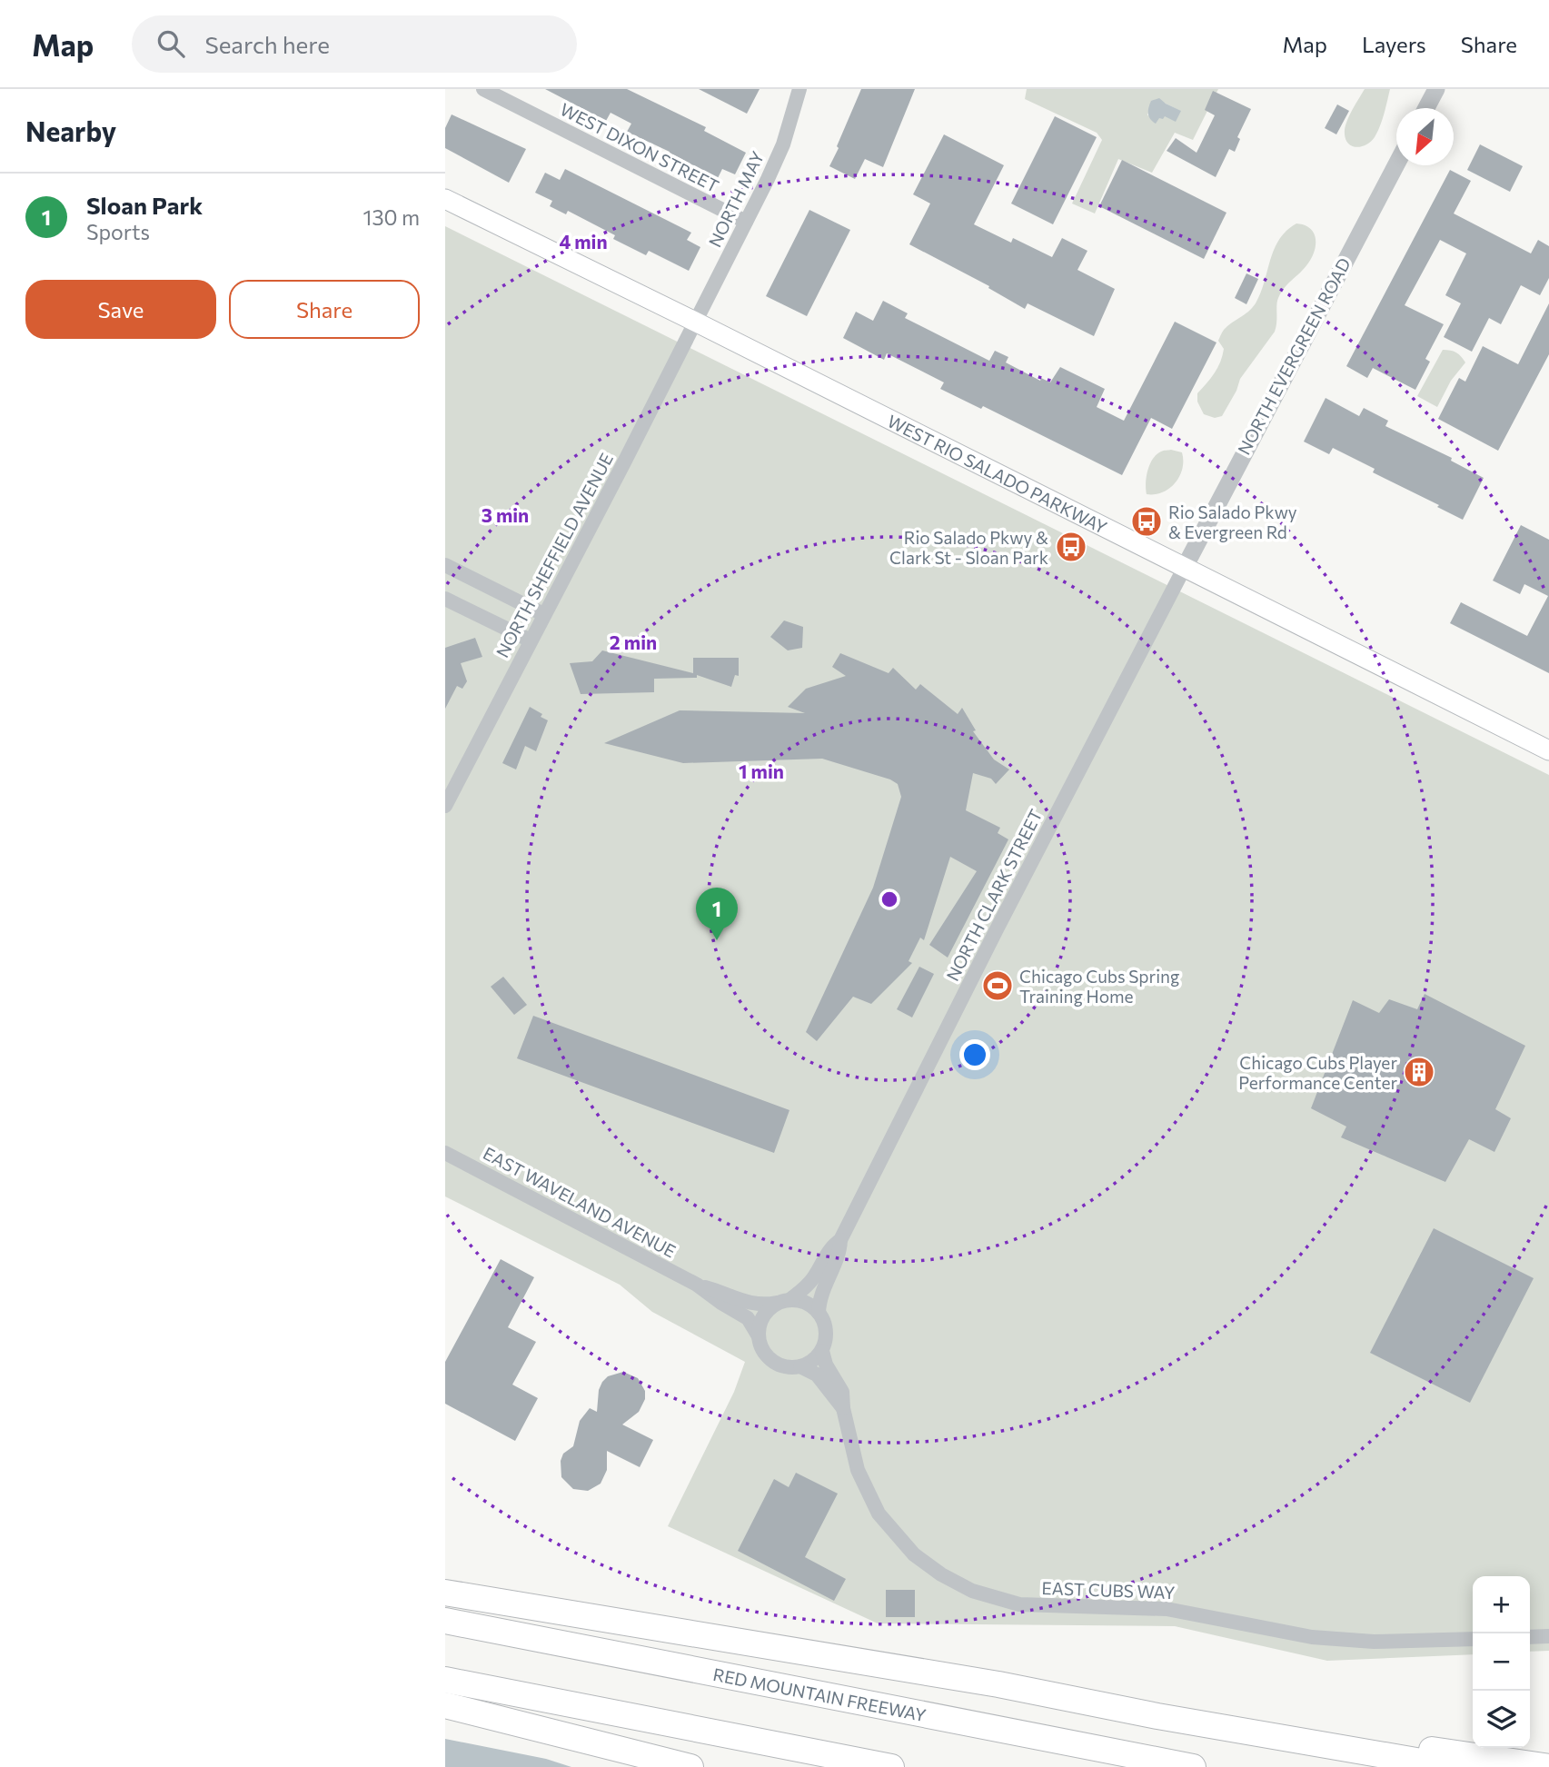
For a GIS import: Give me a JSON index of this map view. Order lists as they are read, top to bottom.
{
  "streets": {
    "highway": ["RED MOUNTAIN FREEWAY"],
    "main road": ["WEST RIO SALADO PARKWAY"],
    "street": [
      "WEST DIXON STREET",
      "NORTH MAY",
      "NORTH EVERGREEN ROAD",
      "NORTH SHEFFIELD AVENUE",
      "NORTH CLARK STREET",
      "EAST WAVELAND AVENUE",
      "EAST CUBS WAY"
    ]
  },
  "crossings": [
    ["WEST DIXON STREET", "NORTH MAY"],
    ["NORTH MAY", "WEST RIO SALADO PARKWAY"],
    ["NORTH MAY", "NORTH SHEFFIELD AVENUE"],
    ["NORTH EVERGREEN ROAD", "WEST RIO SALADO PARKWAY"],
    ["NORTH EVERGREEN ROAD", "NORTH CLARK STREET"],
    ["WEST RIO SALADO PARKWAY", "NORTH SHEFFIELD AVENUE"],
    ["WEST RIO SALADO PARKWAY", "NORTH CLARK STREET"],
    ["NORTH CLARK STREET", "EAST WAVELAND AVENUE"],
    ["NORTH CLARK STREET", "EAST CUBS WAY"],
    ["EAST WAVELAND AVENUE", "EAST CUBS WAY"]
  ],
  "places": {
    "bus stop": ["Rio Salado Pkwy & Evergreen Rd", "Rio Salado Pkwy & Clark St - Sloan Park"],
    "sports": ["Chicago Cubs Spring Training Home"],
    "building": ["Chicago Cubs Player Performance Center"]
  },
  "north": "bottom left",
  "page": {
    "header": "Map",
    "search": "Search here",
    "nav": ["Map", "Layers", "Share"],
    "heading": "Nearby",
    "list": [
      {
        "mark": "1",
        "name": "Sloan Park",
        "note": "Sports",
        "value": "130 m"
      }
    ],
    "buttons": ["Save", "Share"],
    "pins": "1",
    "map_buttons": ["+", "−"]
  },
  "rings": [
    "4 min",
    "3 min",
    "2 min",
    "1 min"
  ]
}
